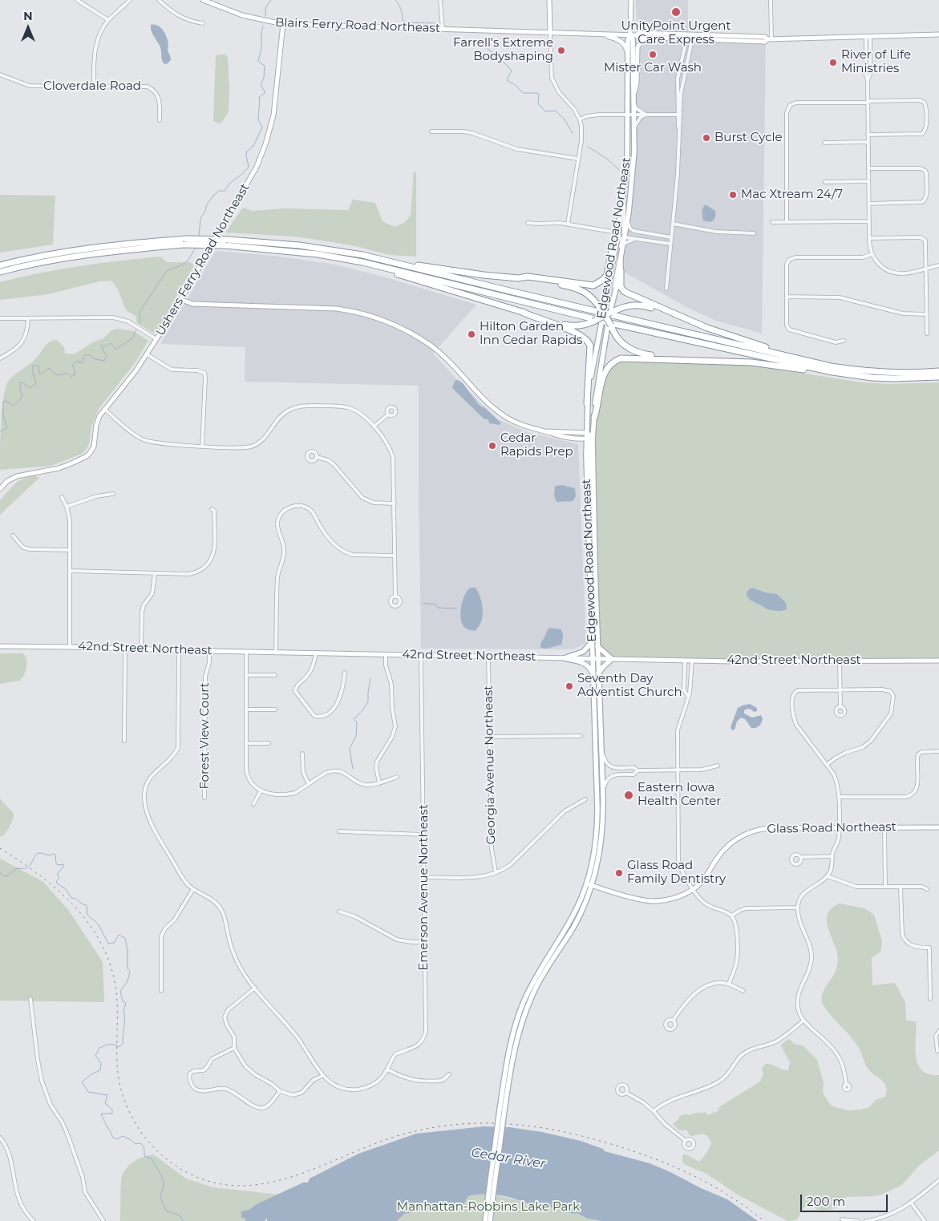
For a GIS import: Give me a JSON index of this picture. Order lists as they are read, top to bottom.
{
  "streets": {
    "main road": ["Edgewood Road Northeast"],
    "street": [
      "Blairs Ferry Road Northeast",
      "Cloverdale Road",
      "Ushers Ferry Road Northeast",
      "42nd Street Northeast",
      "Forest View Court",
      "Georgia Avenue Northeast",
      "Glass Road Northeast",
      "Emerson Avenue Northeast"
    ]
  },
  "crossings": [
    ["Blairs Ferry Road Northeast", "Edgewood Road Northeast"],
    ["Blairs Ferry Road Northeast", "Ushers Ferry Road Northeast"],
    ["Edgewood Road Northeast", "42nd Street Northeast"],
    ["Edgewood Road Northeast", "Glass Road Northeast"],
    ["42nd Street Northeast", "Forest View Court"],
    ["42nd Street Northeast", "Georgia Avenue Northeast"],
    ["42nd Street Northeast", "Emerson Avenue Northeast"]
  ],
  "water": ["Cedar River"],
  "parks": ["Manhattan-Robbins Lake Park"],
  "places": [
    "UnityPoint Urgent Care Express",
    "Farrell's Extreme Bodyshaping",
    "Mister Car Wash",
    "River of Life Ministries",
    "Burst Cycle",
    "Mac Xtream 24/7",
    "Hilton Garden Inn Cedar Rapids",
    "Cedar Rapids Prep",
    "Seventh Day Adventist Church",
    "Eastern Iowa Health Center",
    "Glass Road Family Dentistry"
  ],
  "scale_bar": "200 m",
  "north": "top"
}
